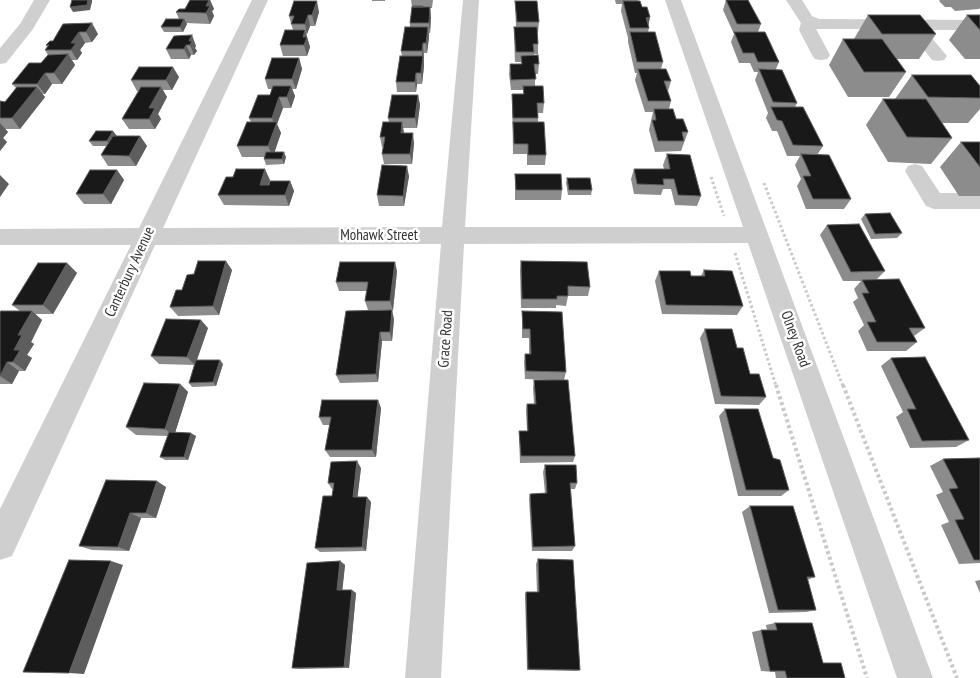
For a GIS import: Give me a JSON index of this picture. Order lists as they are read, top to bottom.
{
  "streets": {
    "street": [
      "Mohawk Street",
      "Canterbury Avenue",
      "Grace Road",
      "Olney Road"
    ]
  },
  "crossings": [
    ["Mohawk Street", "Canterbury Avenue"],
    ["Mohawk Street", "Grace Road"],
    ["Mohawk Street", "Olney Road"]
  ]
}
